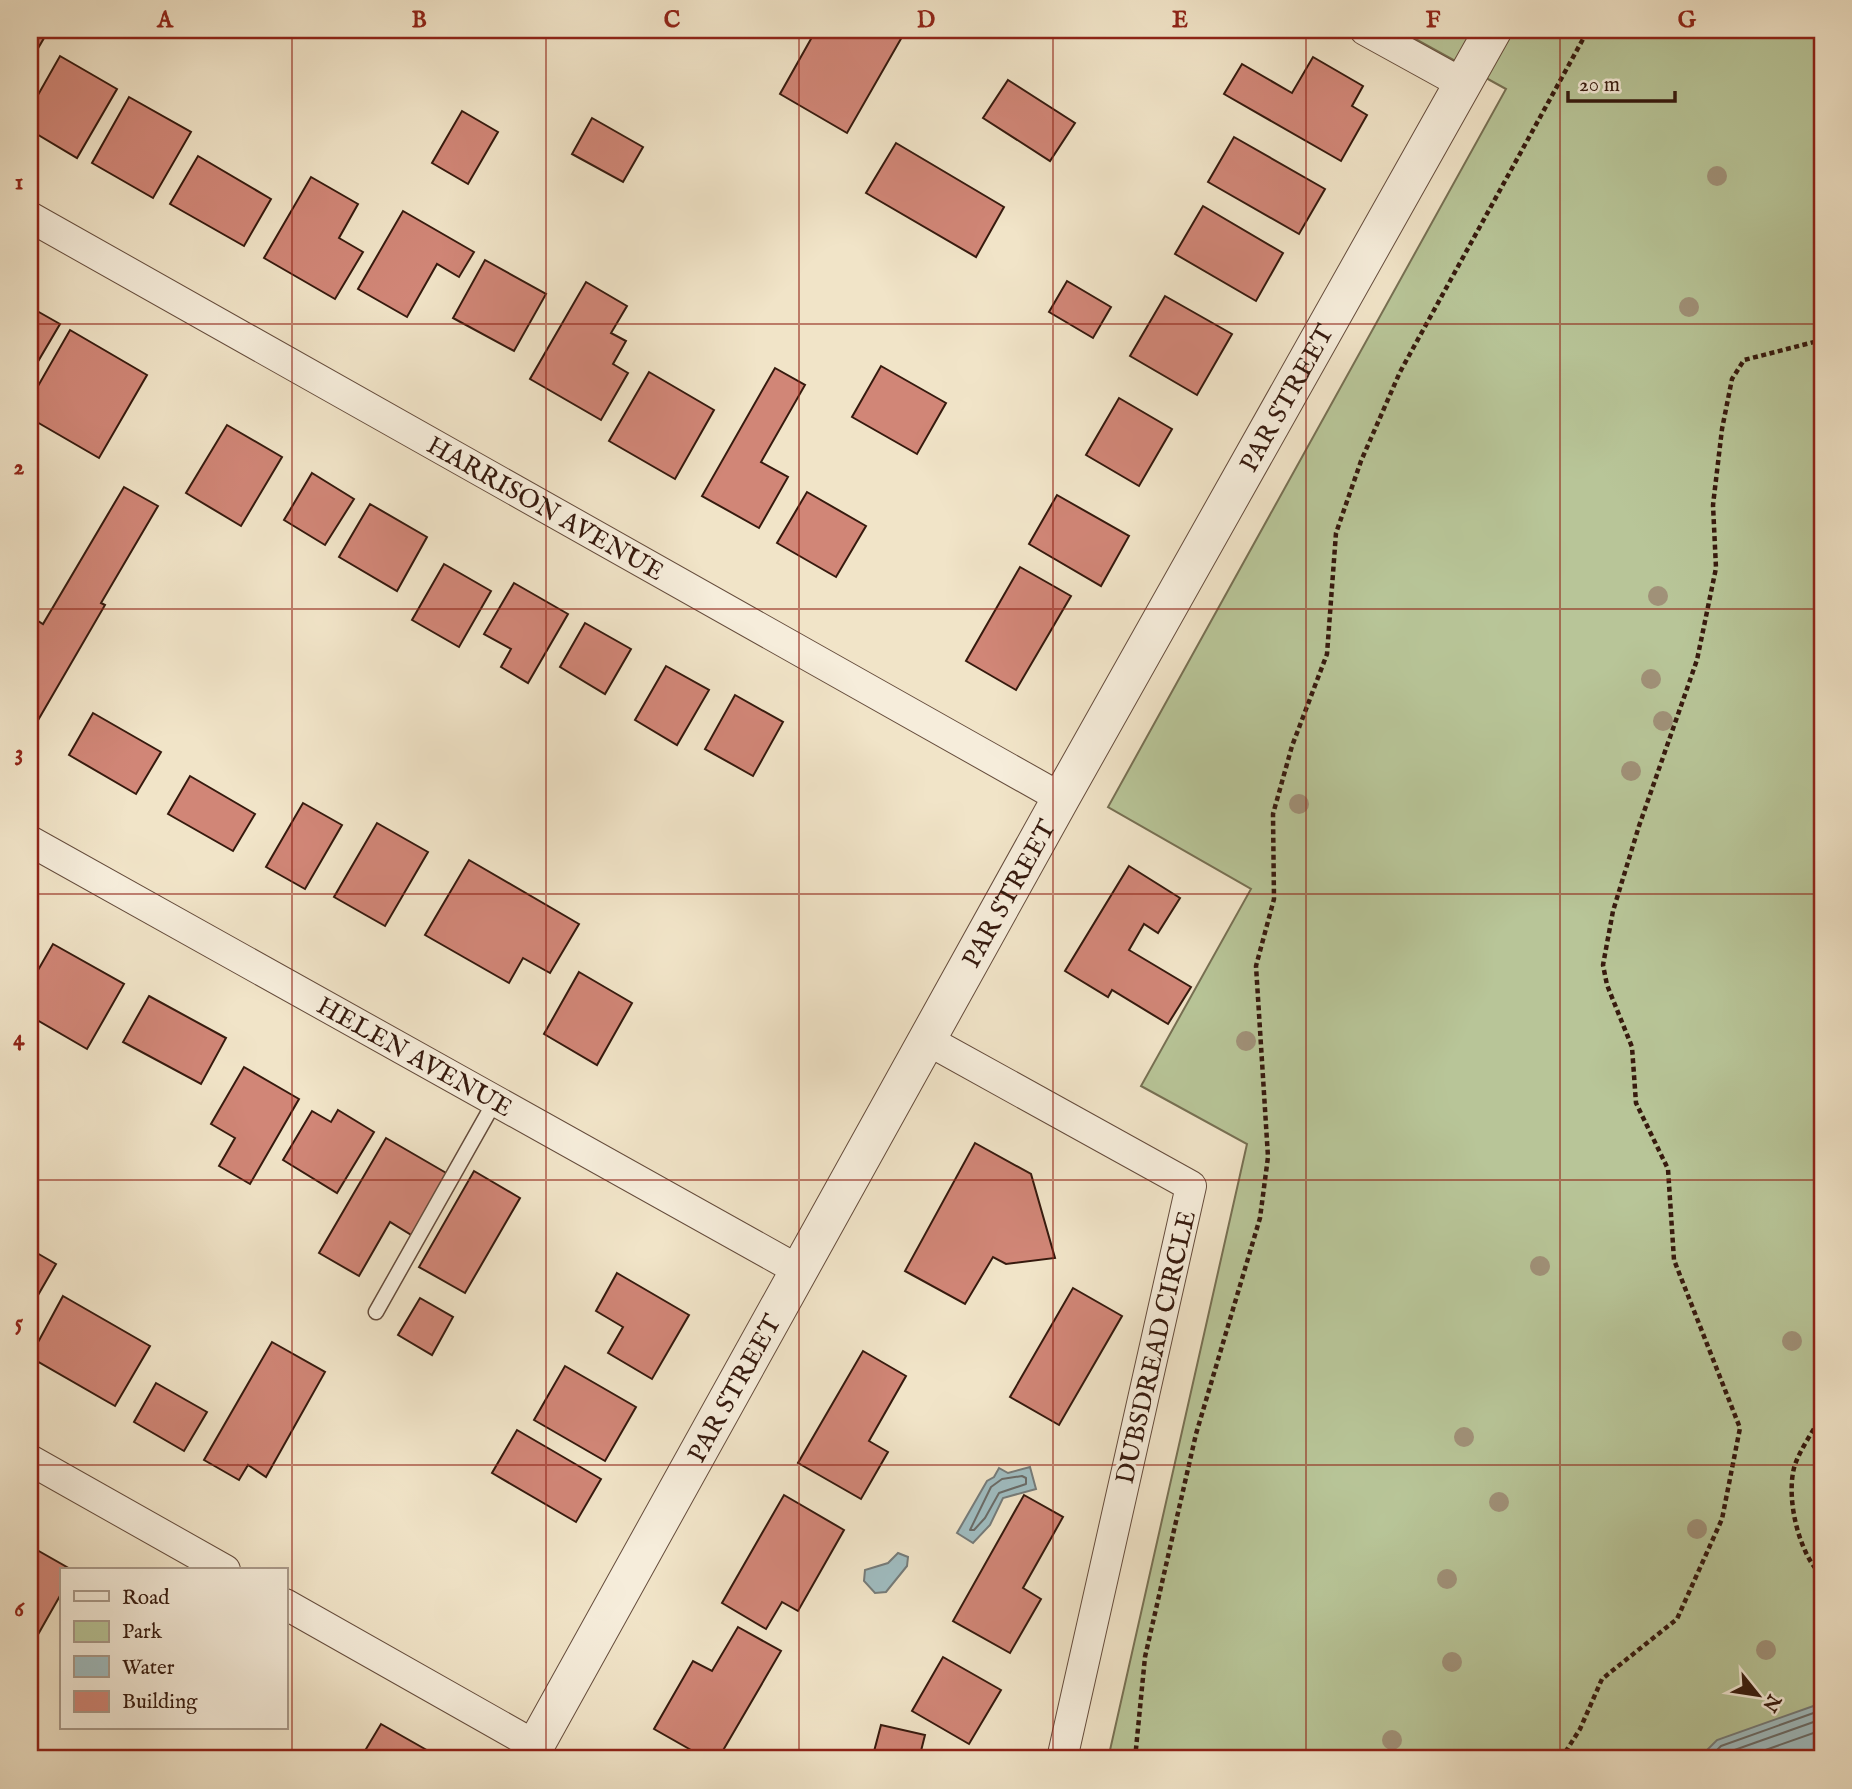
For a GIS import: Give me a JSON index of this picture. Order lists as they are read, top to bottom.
{
  "streets": {
    "street": [
      "PAR STREET",
      "HARRISON AVENUE",
      "HELEN AVENUE",
      "DUBSDREAD CIRCLE"
    ]
  },
  "crossings": [
    ["PAR STREET", "HARRISON AVENUE"],
    ["PAR STREET", "HELEN AVENUE"],
    ["PAR STREET", "DUBSDREAD CIRCLE"]
  ],
  "legend": [
    "Road",
    "Park",
    "Water",
    "Building"
  ],
  "scale_bar": "20 m",
  "north": "bottom right",
  "grid": {
    "columns": [
      "A",
      "B",
      "C",
      "D",
      "E",
      "F",
      "G"
    ],
    "rows": [
      "1",
      "2",
      "3",
      "4",
      "5",
      "6"
    ]
  }
}
